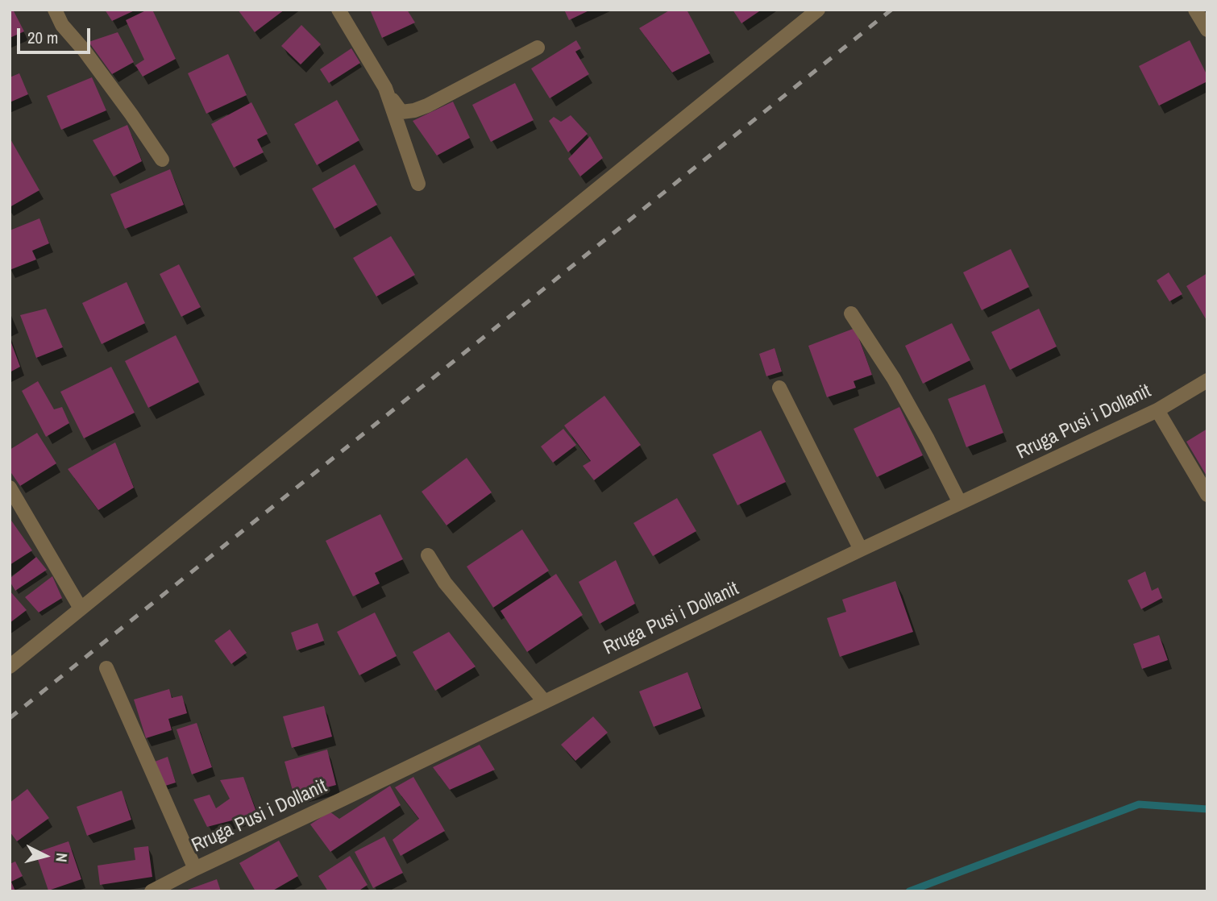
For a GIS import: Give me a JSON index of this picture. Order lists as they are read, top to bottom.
{
  "streets": {
    "street": ["Rruga Pusi i Dollanit"]
  },
  "scale_bar": "20 m",
  "north": "right"
}
